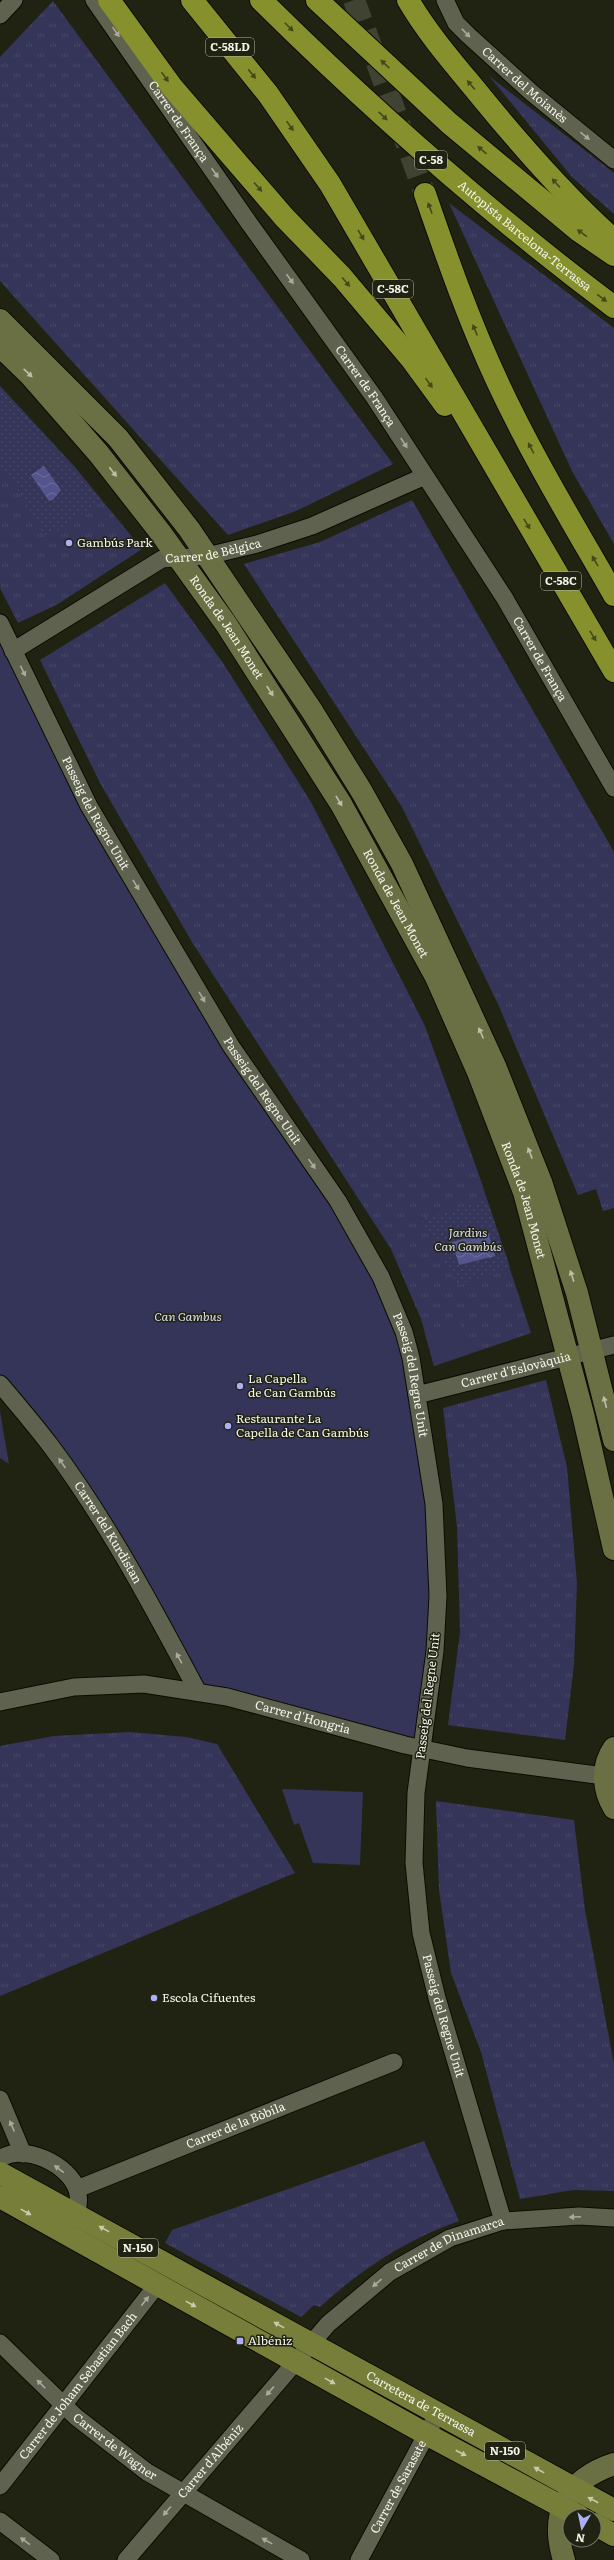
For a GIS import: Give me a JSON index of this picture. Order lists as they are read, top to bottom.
{
  "streets": {
    "highway": [
      "C-58LD",
      "C-58",
      "Autopista Barcelona-Terrassa",
      "C-58C"
    ],
    "main road": ["N-150", "Carretera de Terrassa"],
    "street": [
      "Carrer del Moianès",
      "Carrer de França",
      "Carrer de Bèlgica",
      "Ronda de Jean Monet",
      "Passeig del Regne Unit",
      "Carrer d'Eslovàquia",
      "Carrer del Kurdistan",
      "Carrer d'Hongria",
      "Carrer de la Bòbila",
      "Carrer de Dinamarca",
      "Carrer de Joham Sebastian Bach",
      "Carrer de Wagner",
      "Carrer d'Albéniz",
      "Carrer de Sarasate"
    ]
  },
  "crossings": [
    ["C-58LD", "C-58C"],
    ["Carrer de França", "Carrer de Bèlgica"],
    ["Carrer de Bèlgica", "Ronda de Jean Monet"],
    ["Carrer de Bèlgica", "Passeig del Regne Unit"],
    ["Ronda de Jean Monet", "Carrer d'Eslovàquia"],
    ["Passeig del Regne Unit", "Carrer d'Eslovàquia"],
    ["Passeig del Regne Unit", "Carrer d'Hongria"],
    ["Passeig del Regne Unit", "Carrer de Dinamarca"],
    ["Carrer del Kurdistan", "Carrer d'Hongria"],
    ["Carrer de la Bòbila", "Carretera de Terrassa"],
    ["Carrer de Dinamarca", "Carretera de Terrassa"],
    ["Carrer de Joham Sebastian Bach", "Carretera de Terrassa"],
    ["Carrer de Joham Sebastian Bach", "Carrer de Wagner"],
    ["Carretera de Terrassa", "Carrer d'Albéniz"],
    ["Carretera de Terrassa", "Carrer de Sarasate"],
    ["Carrer de Wagner", "Carrer d'Albéniz"]
  ],
  "one_way": [
    "Carrer del Moianès",
    "Carrer de França",
    "Passeig del Regne Unit",
    "Carrer del Kurdistan",
    "Carrer de Dinamarca",
    "Carrer de Joham Sebastian Bach",
    "Carrer de Wagner",
    "Carrer d'Albéniz"
  ],
  "parks": ["Jardins Can Gambús", "Can Gambus"],
  "places": {
    "other": [
      "Gambús Park",
      "La Capella de Can Gambús",
      "Restaurante La Capella de Can Gambús",
      "Escola Cifuentes"
    ],
    "transit": ["Albéniz"]
  },
  "north": "bottom"
}
